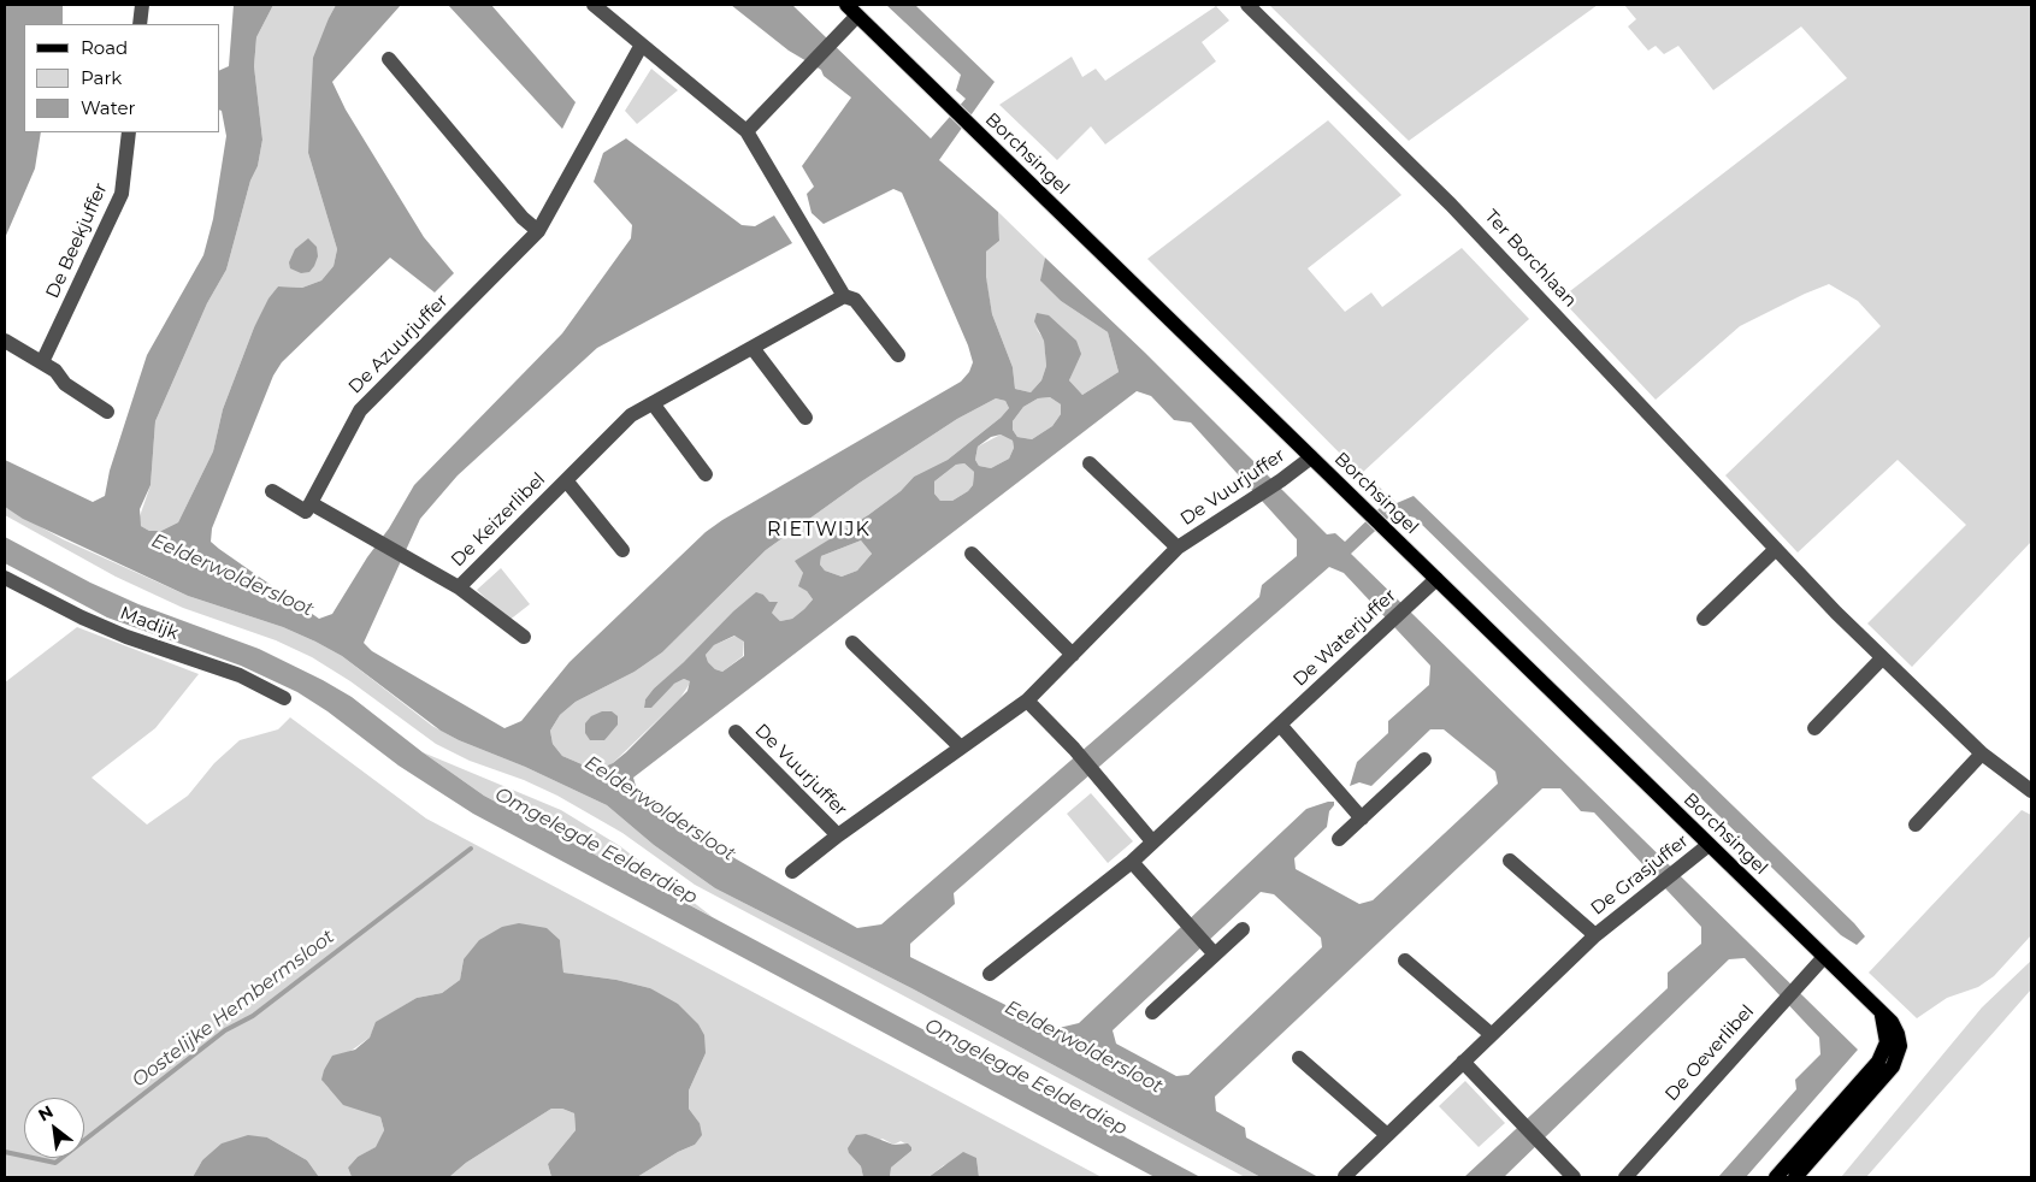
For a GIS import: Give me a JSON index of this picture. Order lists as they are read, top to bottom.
{
  "streets": {
    "main road": ["Borchsingel"],
    "street": [
      "De Beekjuffer",
      "Ter Borchlaan",
      "De Azuurjuffer",
      "De Vuurjuffer",
      "De Keizerlibel",
      "Madijk",
      "De Waterjuffer",
      "De Grasjuffer",
      "De Oeverlibel"
    ]
  },
  "crossings": [
    ["Borchsingel", "De Vuurjuffer"],
    ["Borchsingel", "De Waterjuffer"],
    ["Borchsingel", "De Grasjuffer"],
    ["Borchsingel", "De Oeverlibel"],
    ["De Azuurjuffer", "De Keizerlibel"]
  ],
  "districts": ["RIETWIJK"],
  "water": ["Eelderwoldersloot", "Omgelegde Eelderdiep", "Oostelijke Hembermsloot"],
  "legend": ["Road", "Park", "Water"],
  "north": "top left"
}
